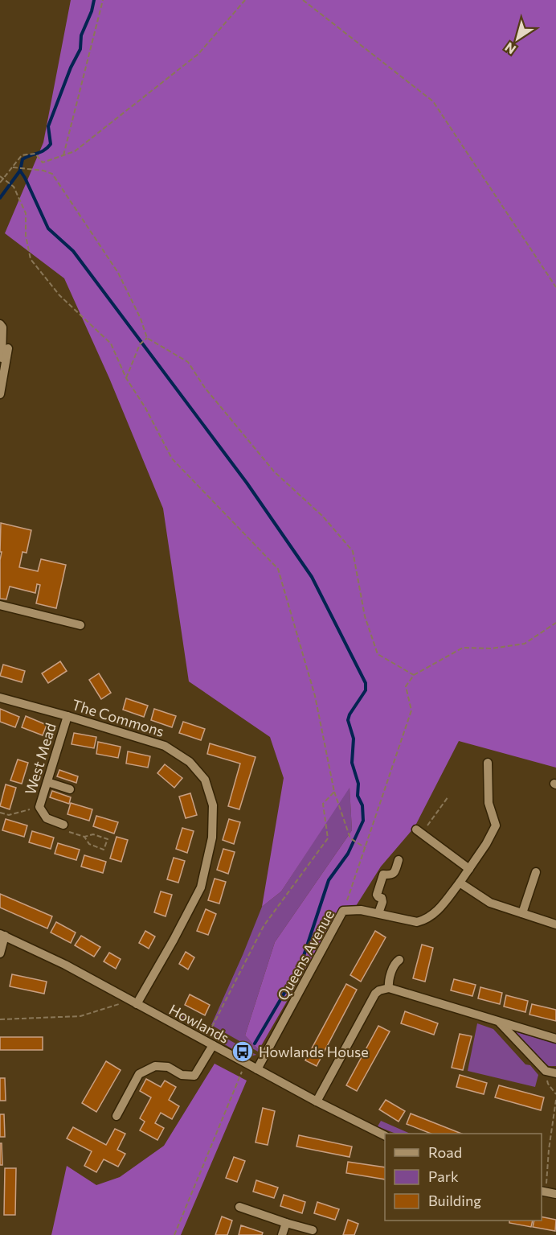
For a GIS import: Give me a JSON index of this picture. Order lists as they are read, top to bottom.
{
  "streets": {
    "street": [
      "The Commons",
      "West Mead",
      "Queens Avenue",
      "Howlands"
    ]
  },
  "crossings": [
    ["The Commons", "West Mead"],
    ["The Commons", "Howlands"],
    ["Queens Avenue", "Howlands"]
  ],
  "places": {
    "bus stop": ["Howlands House"]
  },
  "legend": ["Road", "Park", "Building"],
  "north": "bottom left"
}
